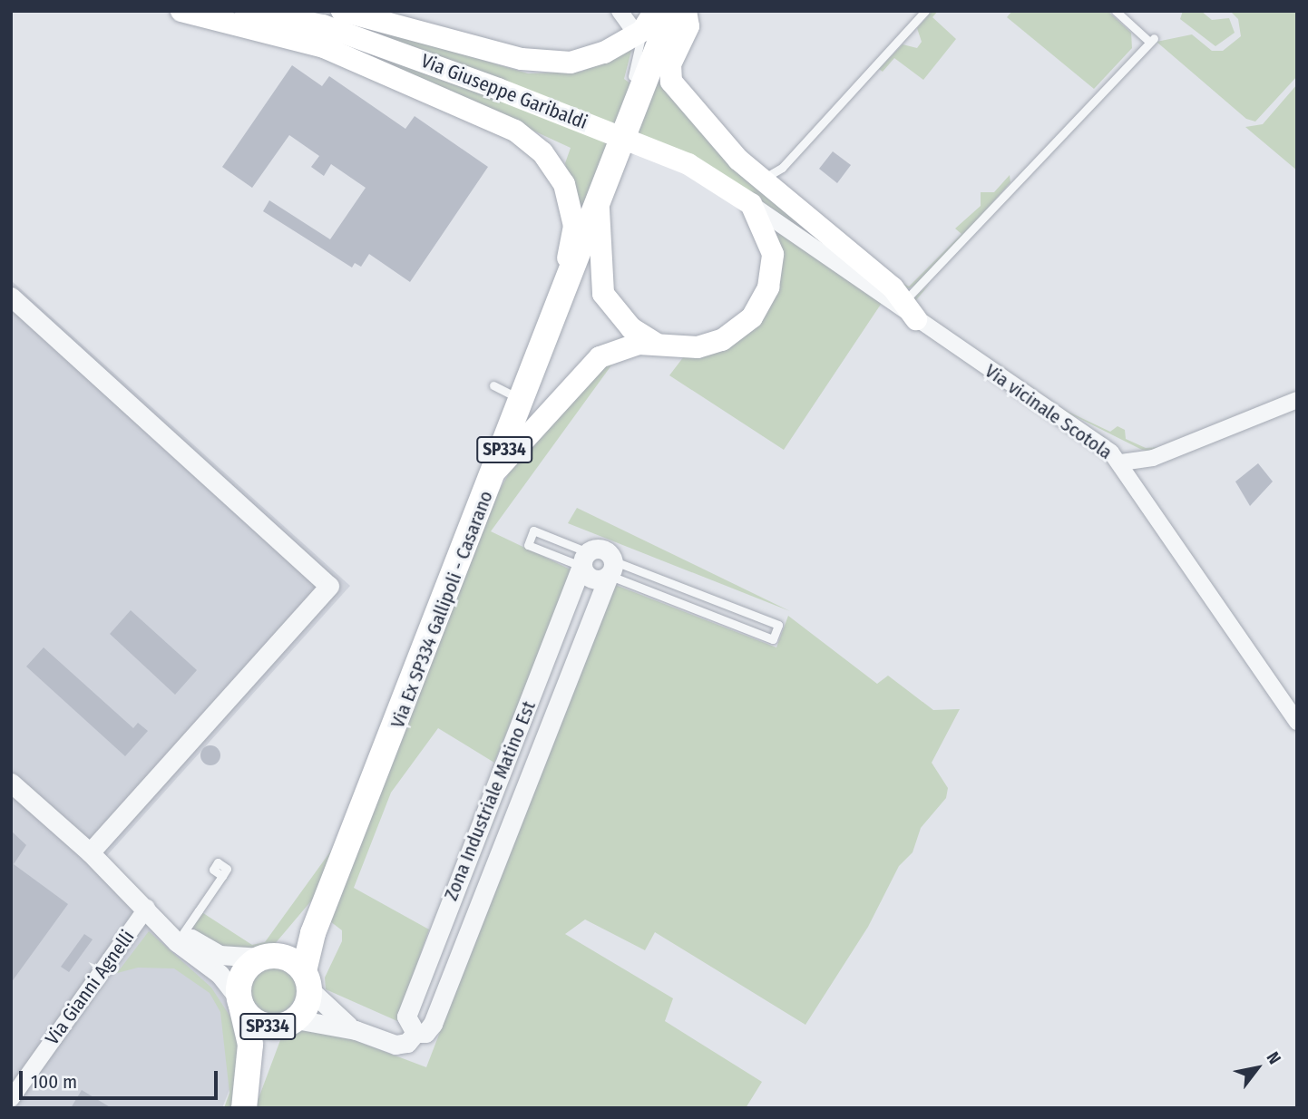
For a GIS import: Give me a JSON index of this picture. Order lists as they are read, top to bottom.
{
  "streets": {
    "main road": ["Via Giuseppe Garibaldi", "SP334", "Via Ex SP334 Gallipoli - Casarano"],
    "street": ["Via vicinale Scotola", "Zona Industriale Matino Est", "Via Gianni Agnelli"]
  },
  "crossings": [
    ["Via Giuseppe Garibaldi", "Via vicinale Scotola"],
    ["SP334", "Via Ex SP334 Gallipoli - Casarano"],
    ["SP334", "Zona Industriale Matino Est"],
    ["Via Ex SP334 Gallipoli - Casarano", "Zona Industriale Matino Est"]
  ],
  "scale_bar": "100 m",
  "north": "top right"
}
